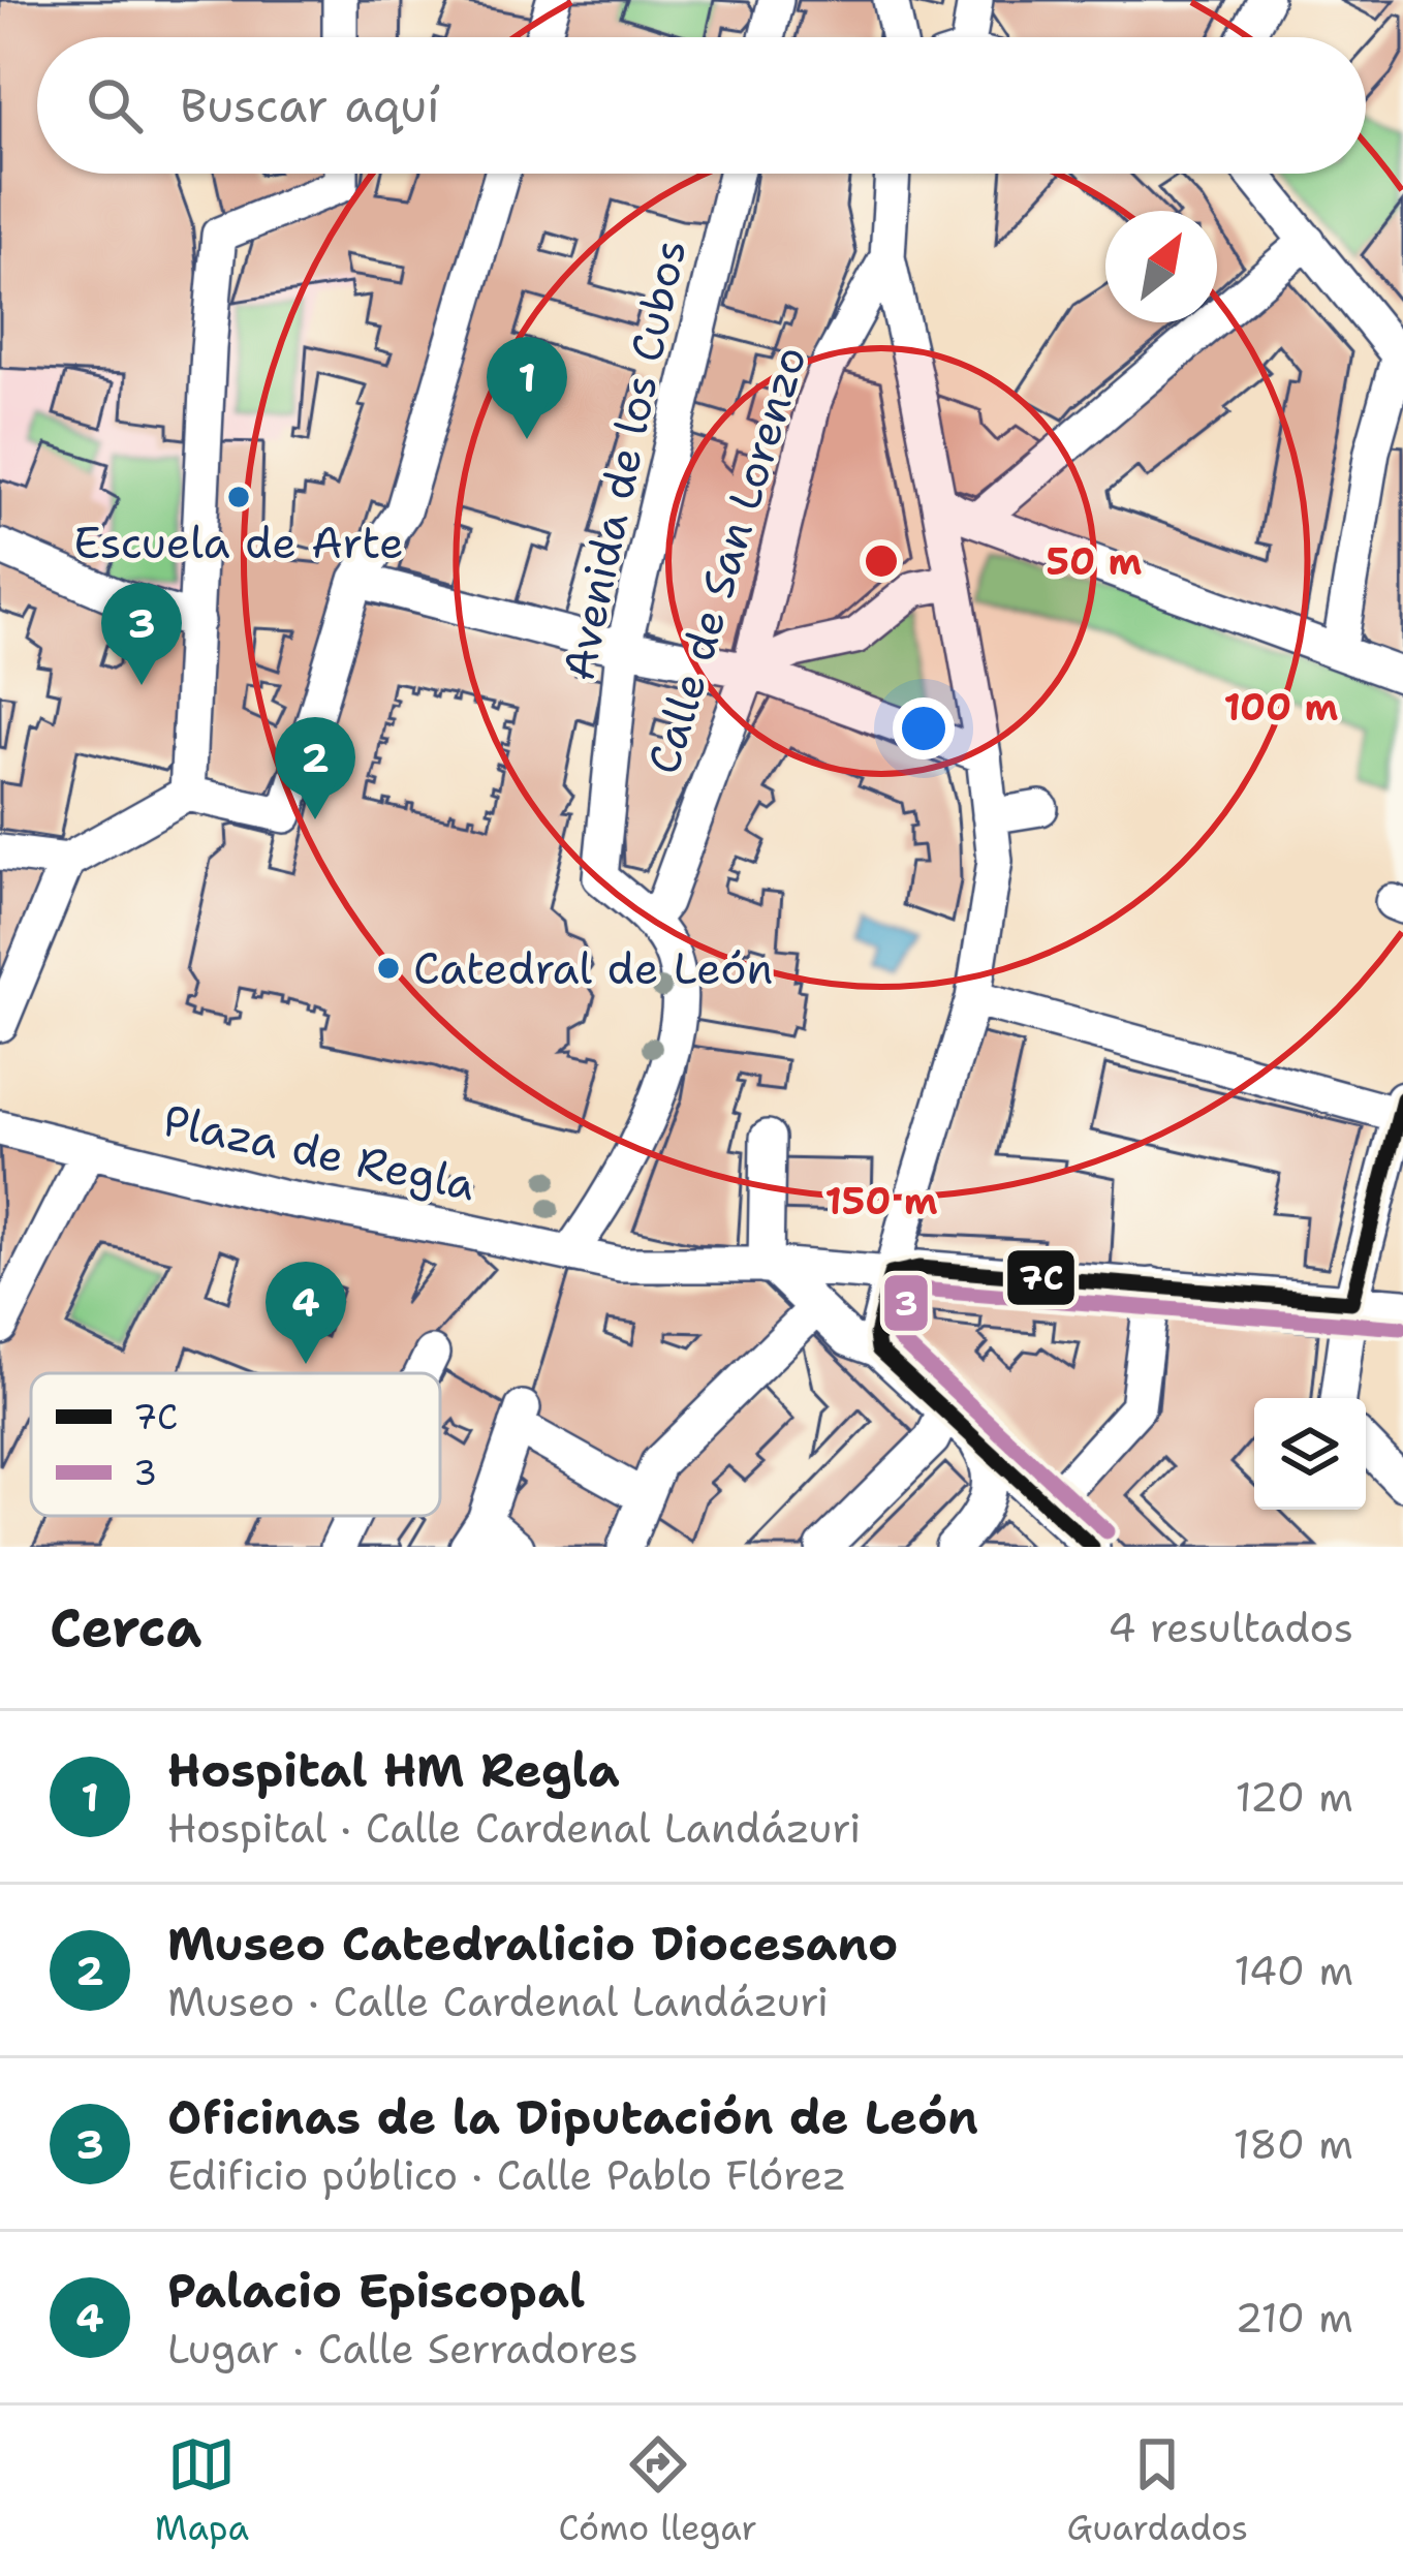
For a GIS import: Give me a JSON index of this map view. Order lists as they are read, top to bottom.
{
  "streets": {
    "street": ["Avenida de los Cubos", "Calle de San Lorenzo", "Plaza de Regla"]
  },
  "crossings": [
    ["Avenida de los Cubos", "Calle de San Lorenzo"],
    ["Avenida de los Cubos", "Plaza de Regla"]
  ],
  "places": ["Escuela de Arte", "Catedral de León"],
  "lines": ["transit line 7C", "transit line 3"],
  "legend": ["7C", "3"],
  "north": "top right",
  "page": {
    "search": "Buscar aquí",
    "pins": [
      "1",
      "3",
      "2",
      "4"
    ],
    "heading": ["Cerca", "4 resultados"],
    "list": [
      {
        "mark": "1",
        "name": "Hospital HM Regla",
        "note": "Hospital · Calle Cardenal Landázuri",
        "value": "120 m"
      },
      {
        "mark": "2",
        "name": "Museo Catedralicio Diocesano",
        "note": "Museo · Calle Cardenal Landázuri",
        "value": "140 m"
      },
      {
        "mark": "3",
        "name": "Oficinas de la Diputación de León",
        "note": "Edificio público · Calle Pablo Flórez",
        "value": "180 m"
      },
      {
        "mark": "4",
        "name": "Palacio Episcopal",
        "note": "Lugar · Calle Serradores",
        "value": "210 m"
      }
    ],
    "nav": ["Mapa", "Cómo llegar", "Guardados"]
  },
  "rings": ["50 m", "100 m", "150 m"]
}
